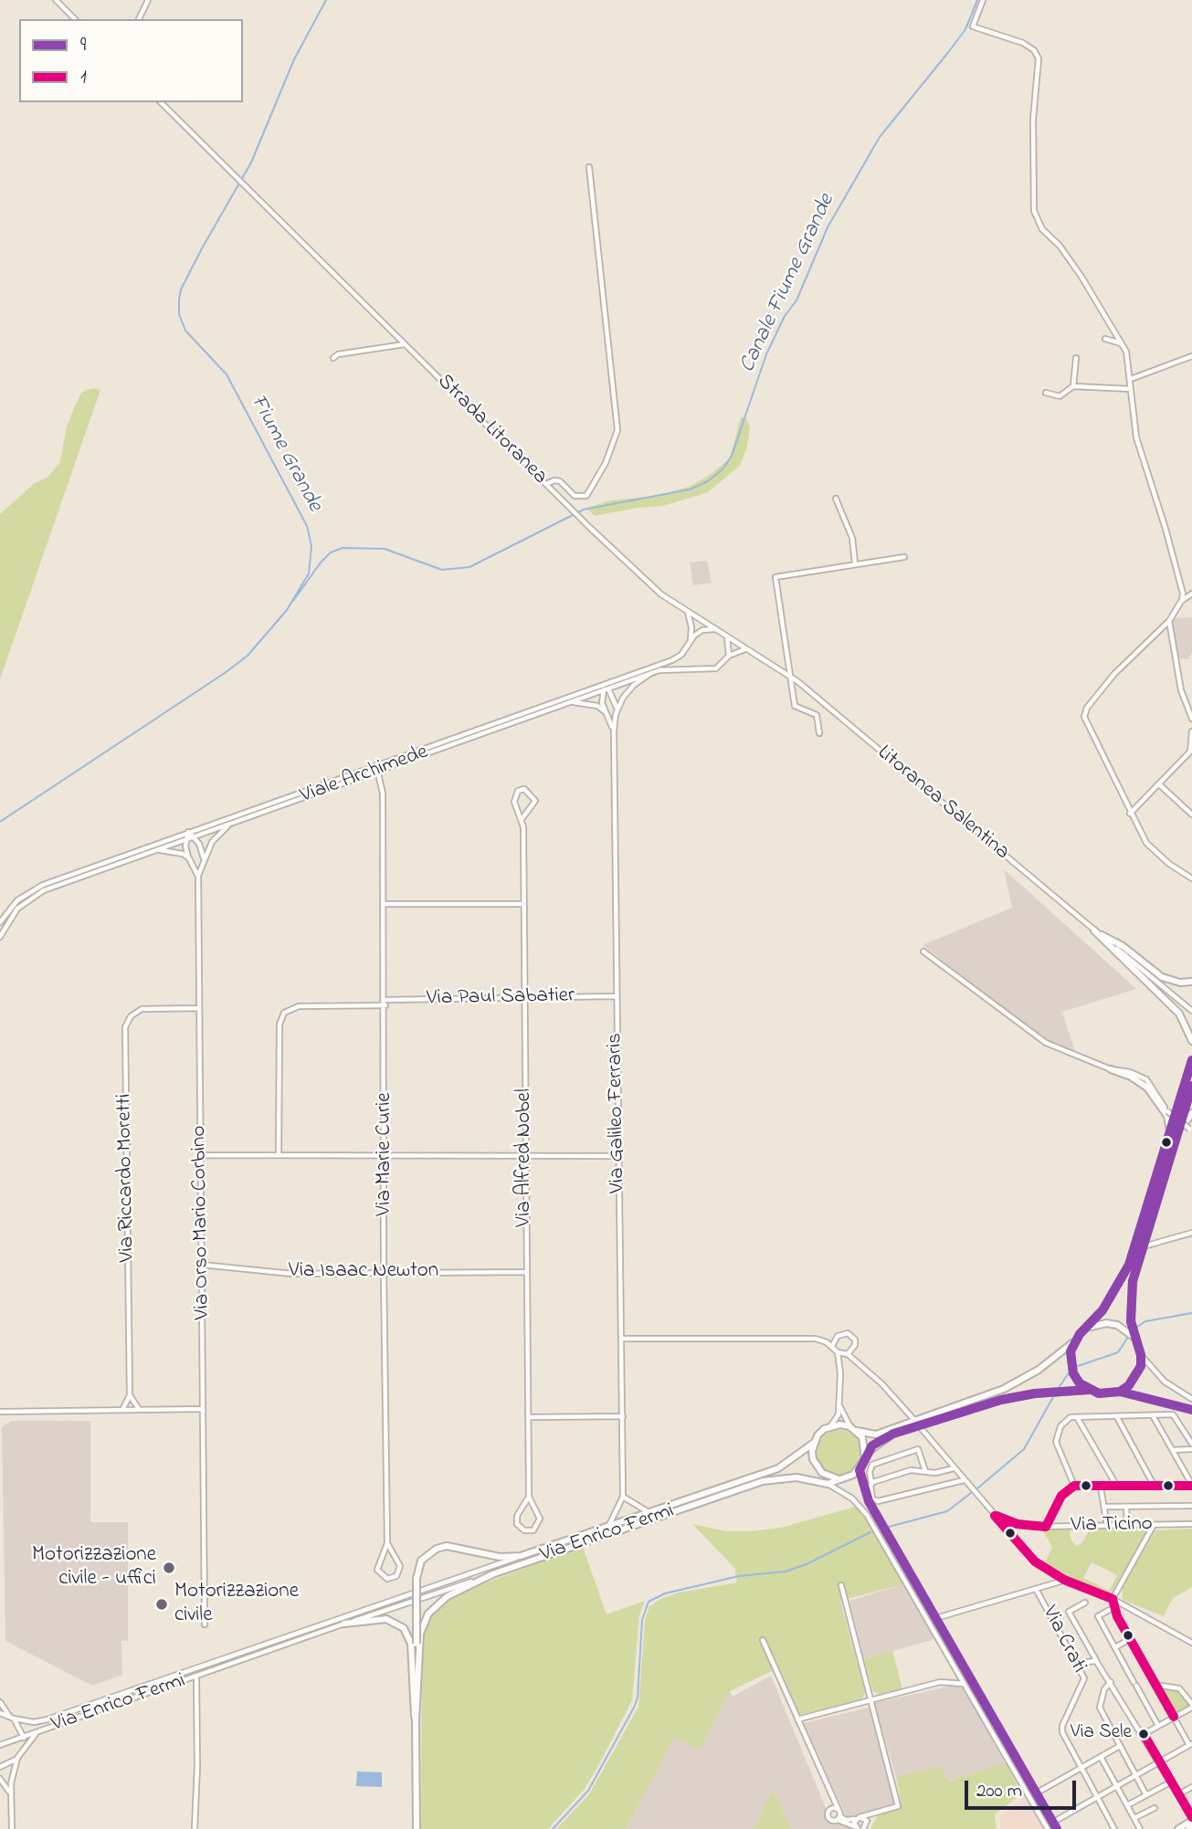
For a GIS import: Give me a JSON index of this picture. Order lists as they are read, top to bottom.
{
  "streets": {
    "main road": ["Via Enrico Fermi"],
    "street": [
      "Strada Litoranea",
      "Viale Archimede",
      "Litoranea Salentina",
      "Via Paul Sabatier",
      "Via Galileo Ferraris",
      "Via Marie Curie",
      "Via Alfred Nobel",
      "Via Riccardo Moretti",
      "Via Orso Mario Corbino",
      "Via Isaac Newton",
      "Via Ticino",
      "Via Crati"
    ]
  },
  "crossings": [
    ["Strada Litoranea", "Viale Archimede"],
    ["Strada Litoranea", "Litoranea Salentina"],
    ["Viale Archimede", "Via Galileo Ferraris"],
    ["Viale Archimede", "Via Marie Curie"],
    ["Via Paul Sabatier", "Via Galileo Ferraris"],
    ["Via Paul Sabatier", "Via Marie Curie"],
    ["Via Paul Sabatier", "Via Alfred Nobel"],
    ["Via Marie Curie", "Via Isaac Newton"],
    ["Via Alfred Nobel", "Via Isaac Newton"],
    ["Via Riccardo Moretti", "Via Orso Mario Corbino"],
    ["Via Orso Mario Corbino", "Via Isaac Newton"]
  ],
  "water": ["Canale Fiume Grande", "Fiume Grande"],
  "places": ["Motorizzazione civile - uffici", "Motorizzazione civile", "Via Sele"],
  "lines": ["transit line 9", "transit line 1"],
  "legend": ["9", "1"],
  "scale_bar": "200 m"
}
